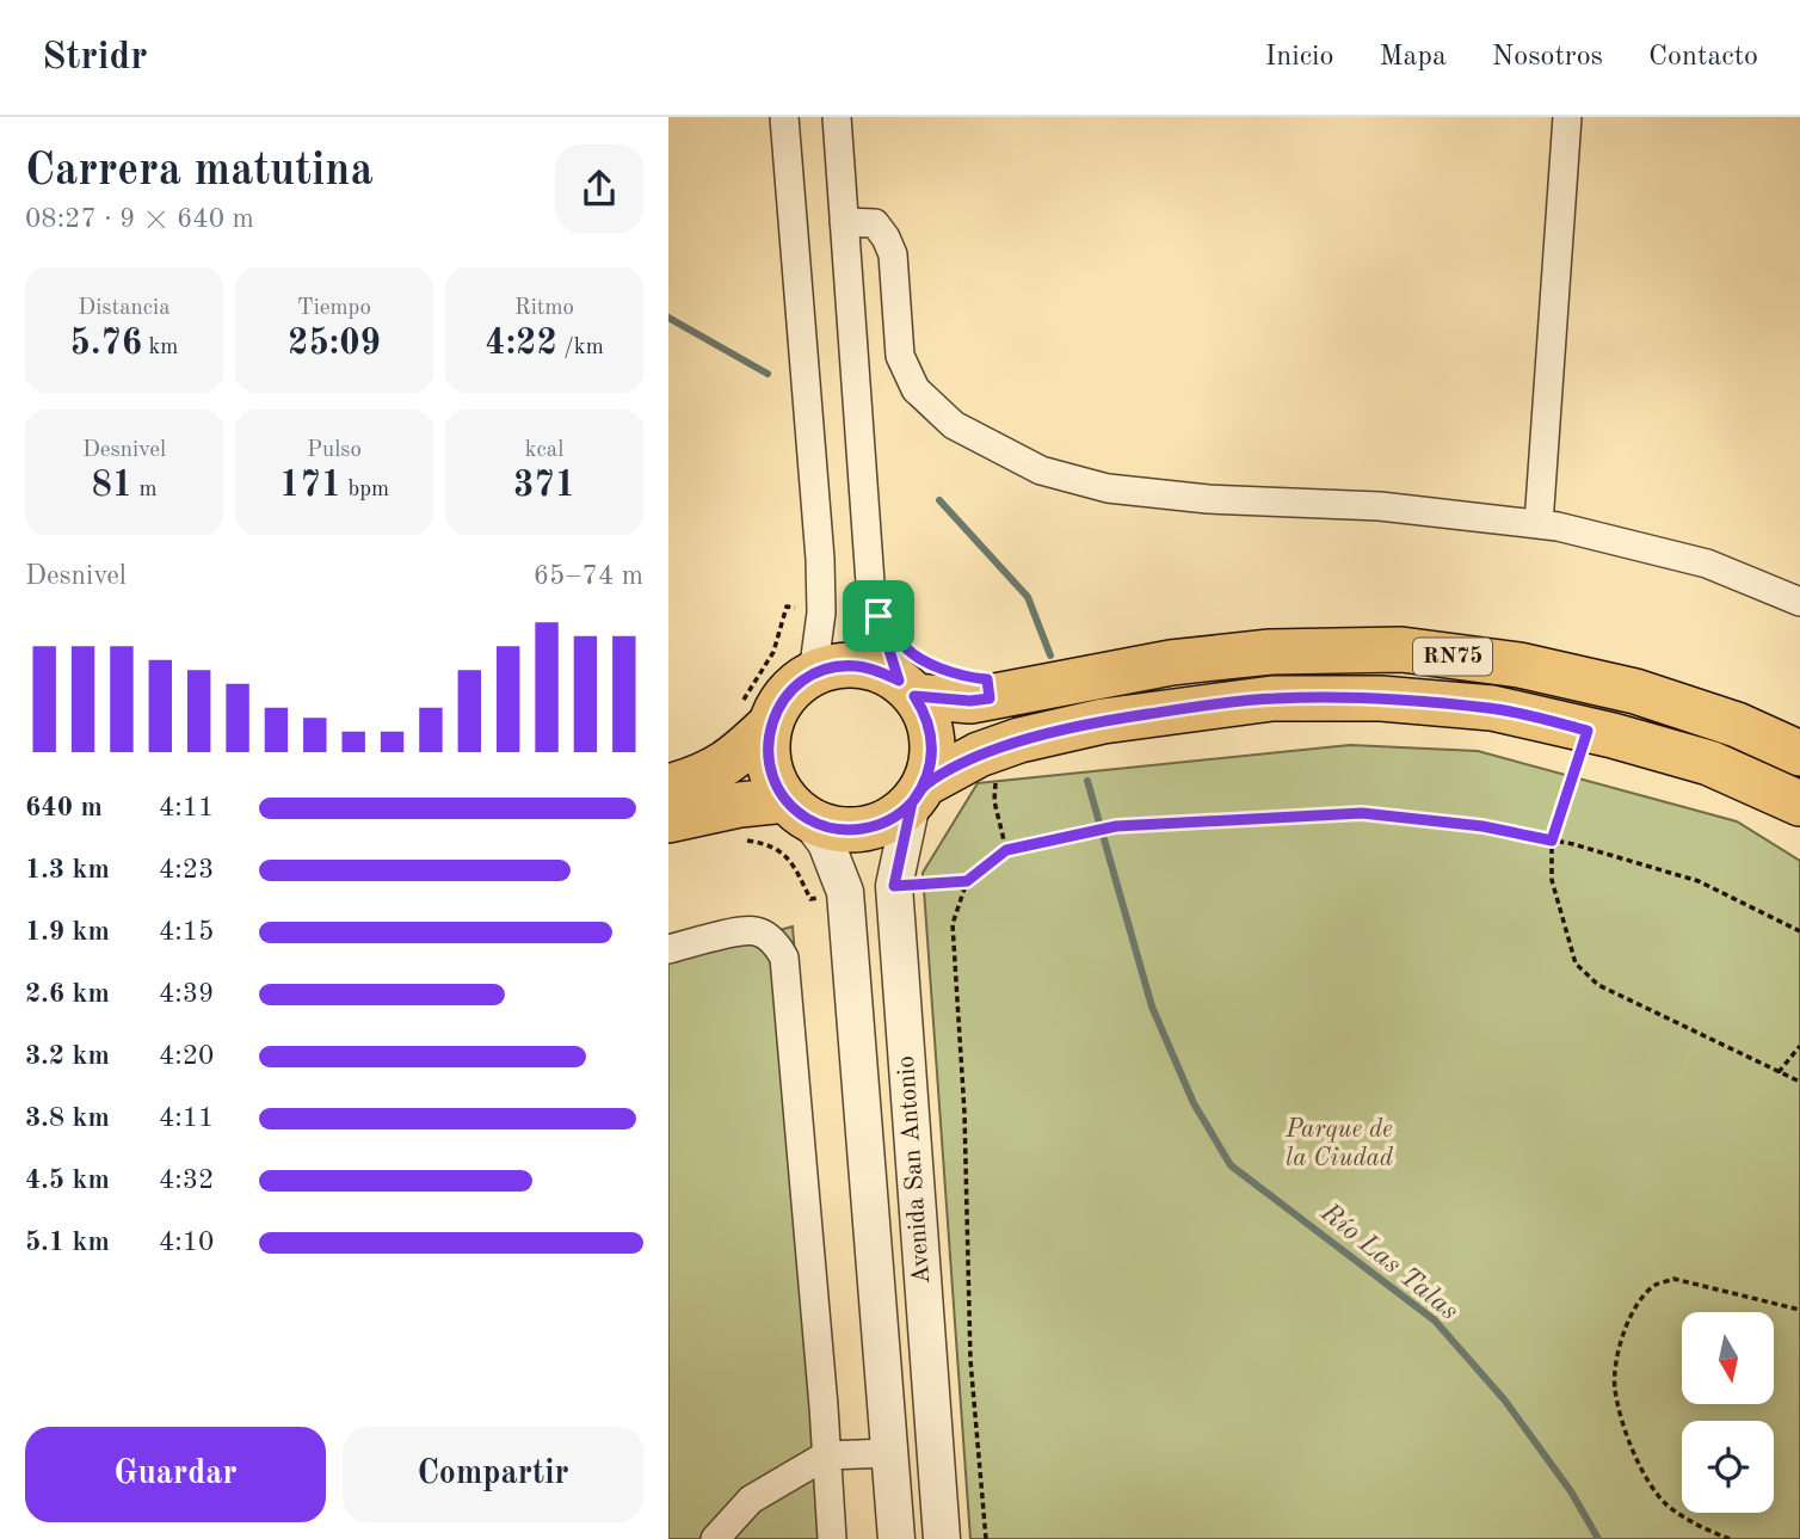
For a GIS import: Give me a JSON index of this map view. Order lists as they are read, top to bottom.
{
  "streets": {
    "main road": ["RN75"],
    "street": ["Avenida San Antonio"]
  },
  "crossings": [
    ["RN75", "Avenida San Antonio"]
  ],
  "water": ["Río Las Talas"],
  "parks": ["Parque de la Ciudad"],
  "north": "bottom",
  "page": {
    "header": "Stridr",
    "nav": [
      "Inicio",
      "Mapa",
      "Nosotros",
      "Contacto"
    ],
    "heading": ["Carrera matutina", "08:27 · 9 × 640 m"],
    "stats": [
      ["Distancia", "5.76 km"],
      ["Tiempo", "25:09"],
      ["Ritmo", "4:22 /km"],
      ["Desnivel", "81 m"],
      ["Pulso", "171 bpm"],
      ["kcal", "371"]
    ],
    "chart": ["Desnivel", "65–74 m"],
    "list": [
      {
        "name": "640 m",
        "note": "4:11"
      },
      {
        "name": "1.3 km",
        "note": "4:23"
      },
      {
        "name": "1.9 km",
        "note": "4:15"
      },
      {
        "name": "2.6 km",
        "note": "4:39"
      },
      {
        "name": "3.2 km",
        "note": "4:20"
      },
      {
        "name": "3.8 km",
        "note": "4:11"
      },
      {
        "name": "4.5 km",
        "note": "4:32"
      },
      {
        "name": "5.1 km",
        "note": "4:10"
      }
    ],
    "buttons": ["Guardar", "Compartir"]
  }
}
